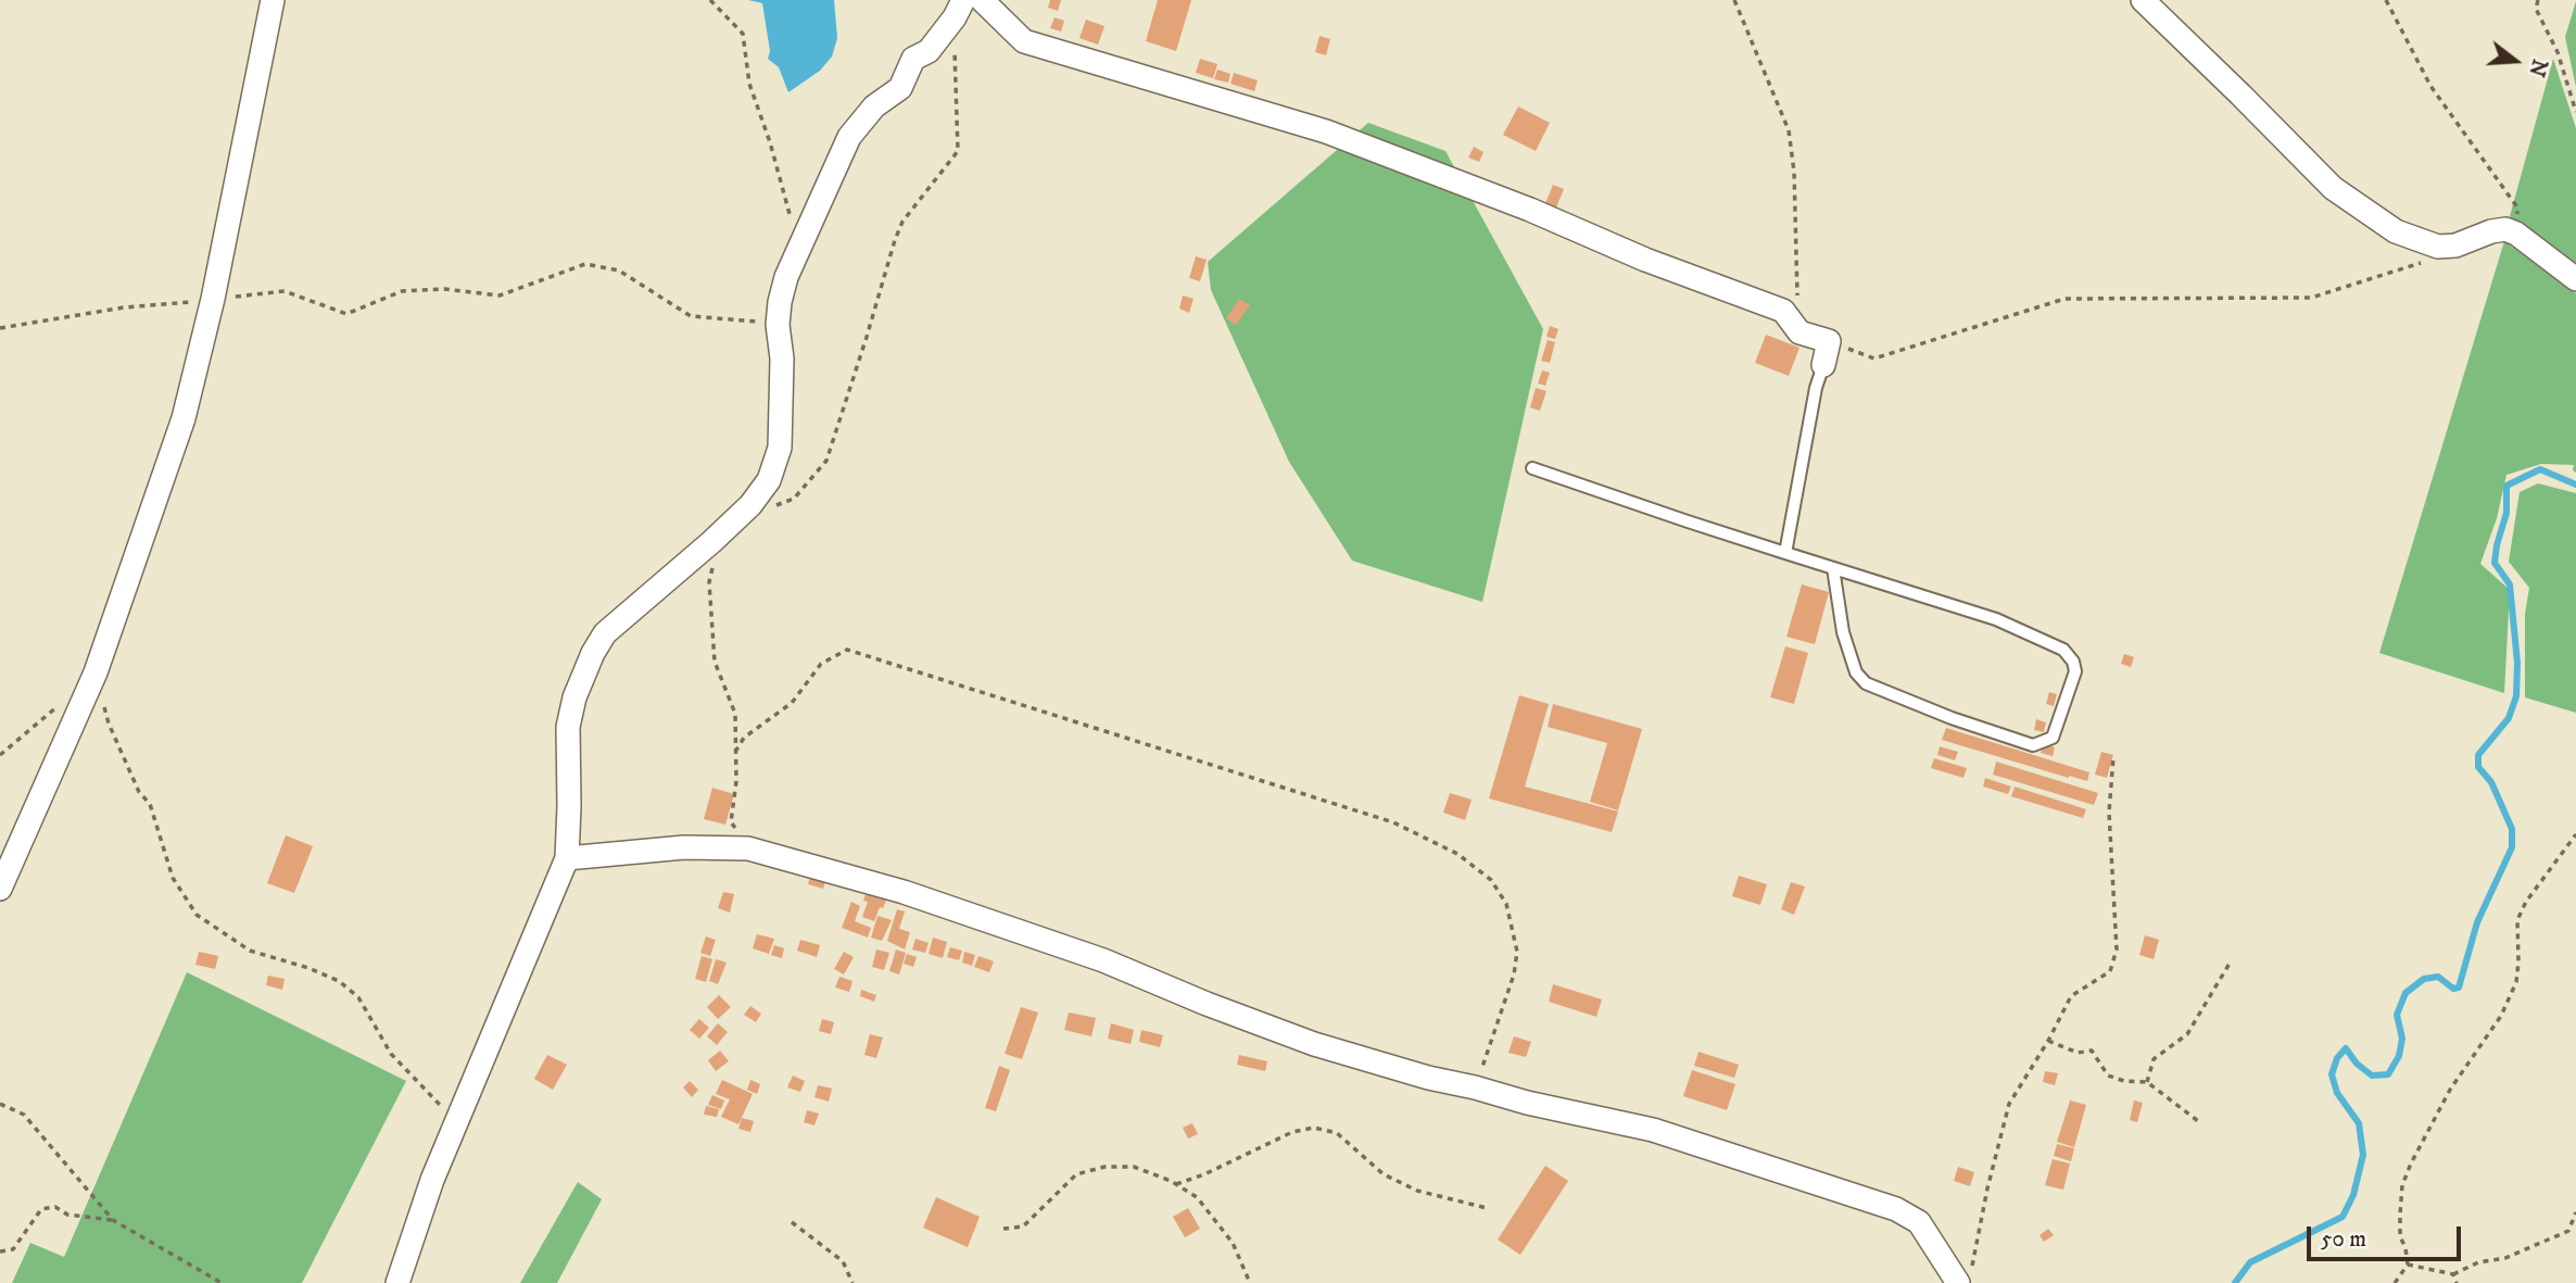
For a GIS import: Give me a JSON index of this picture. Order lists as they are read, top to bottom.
{
  "scale_bar": "50 m",
  "north": "right"
}
